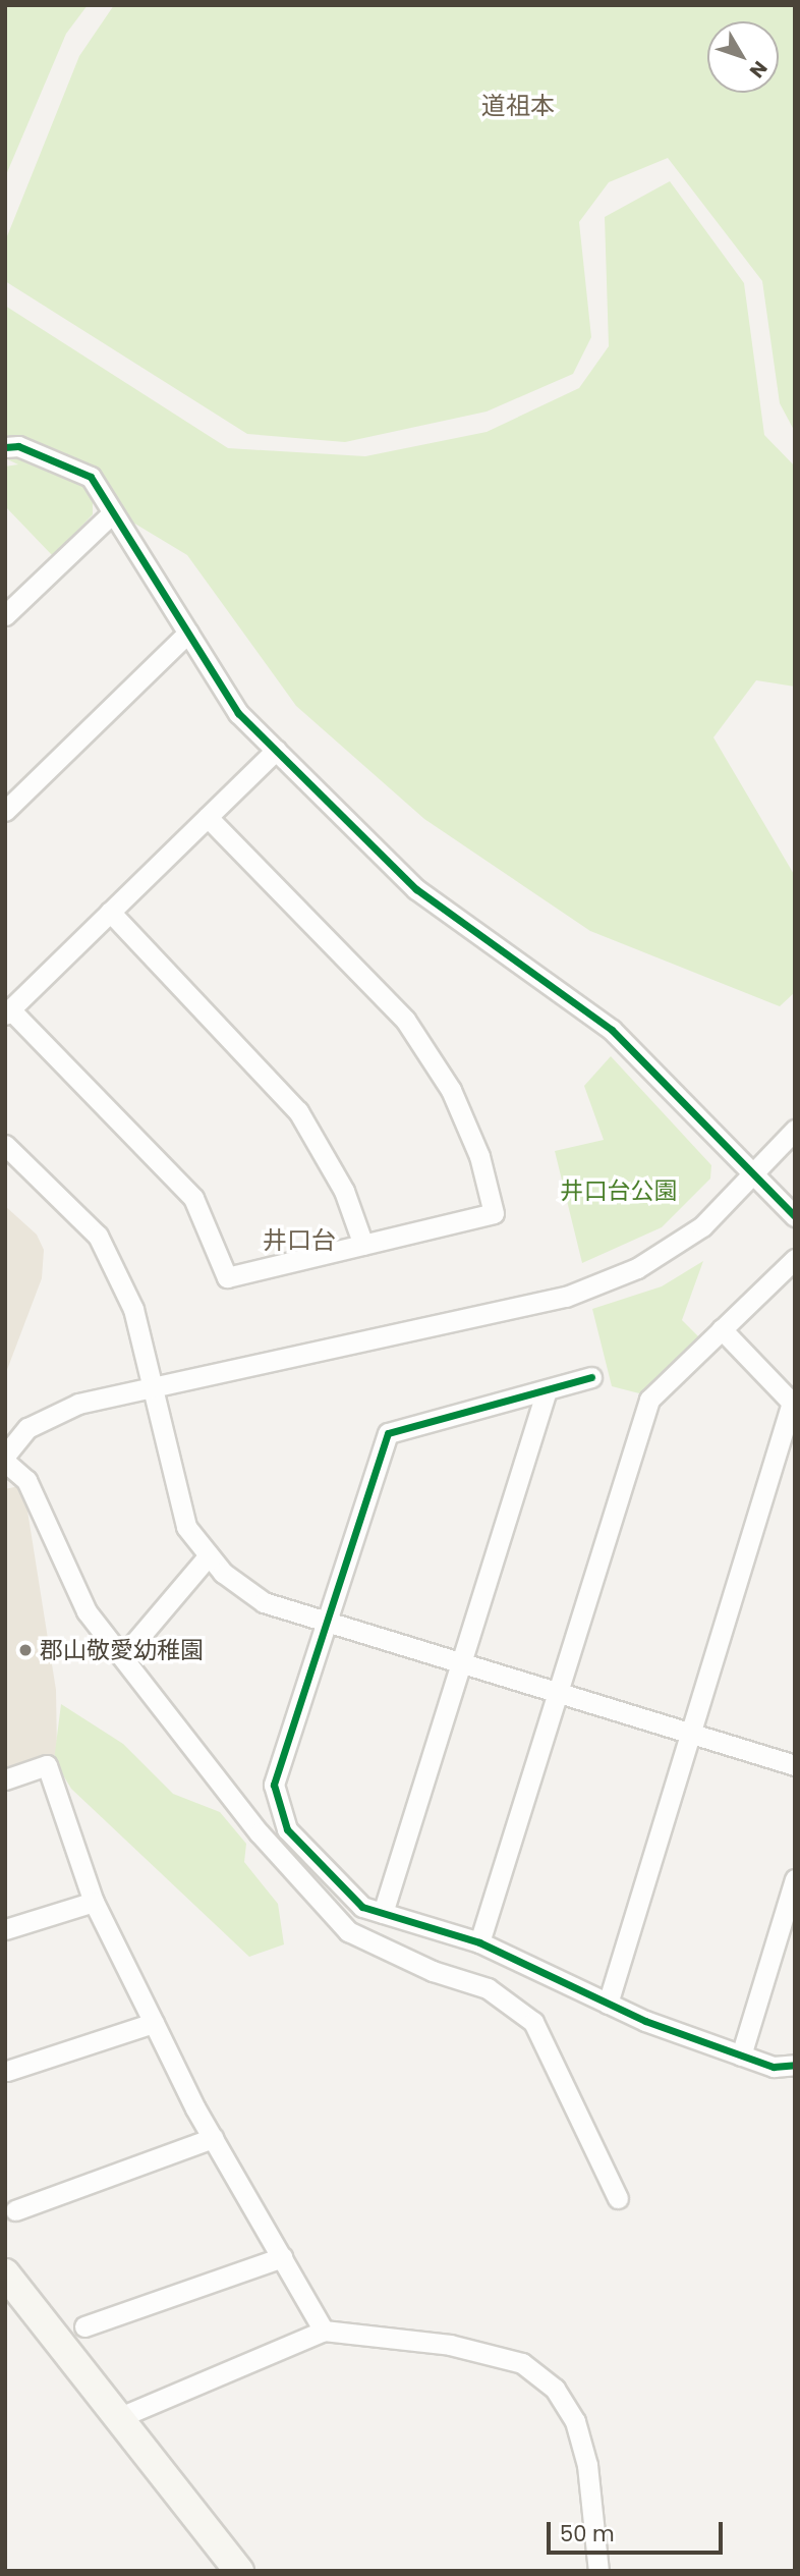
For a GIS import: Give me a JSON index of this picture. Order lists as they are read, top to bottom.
{
  "districts": ["道祖本", "井口台"],
  "parks": ["井口台公園"],
  "places": ["郡山敬愛幼稚園"],
  "scale_bar": "50 m",
  "north": "bottom right"
}
